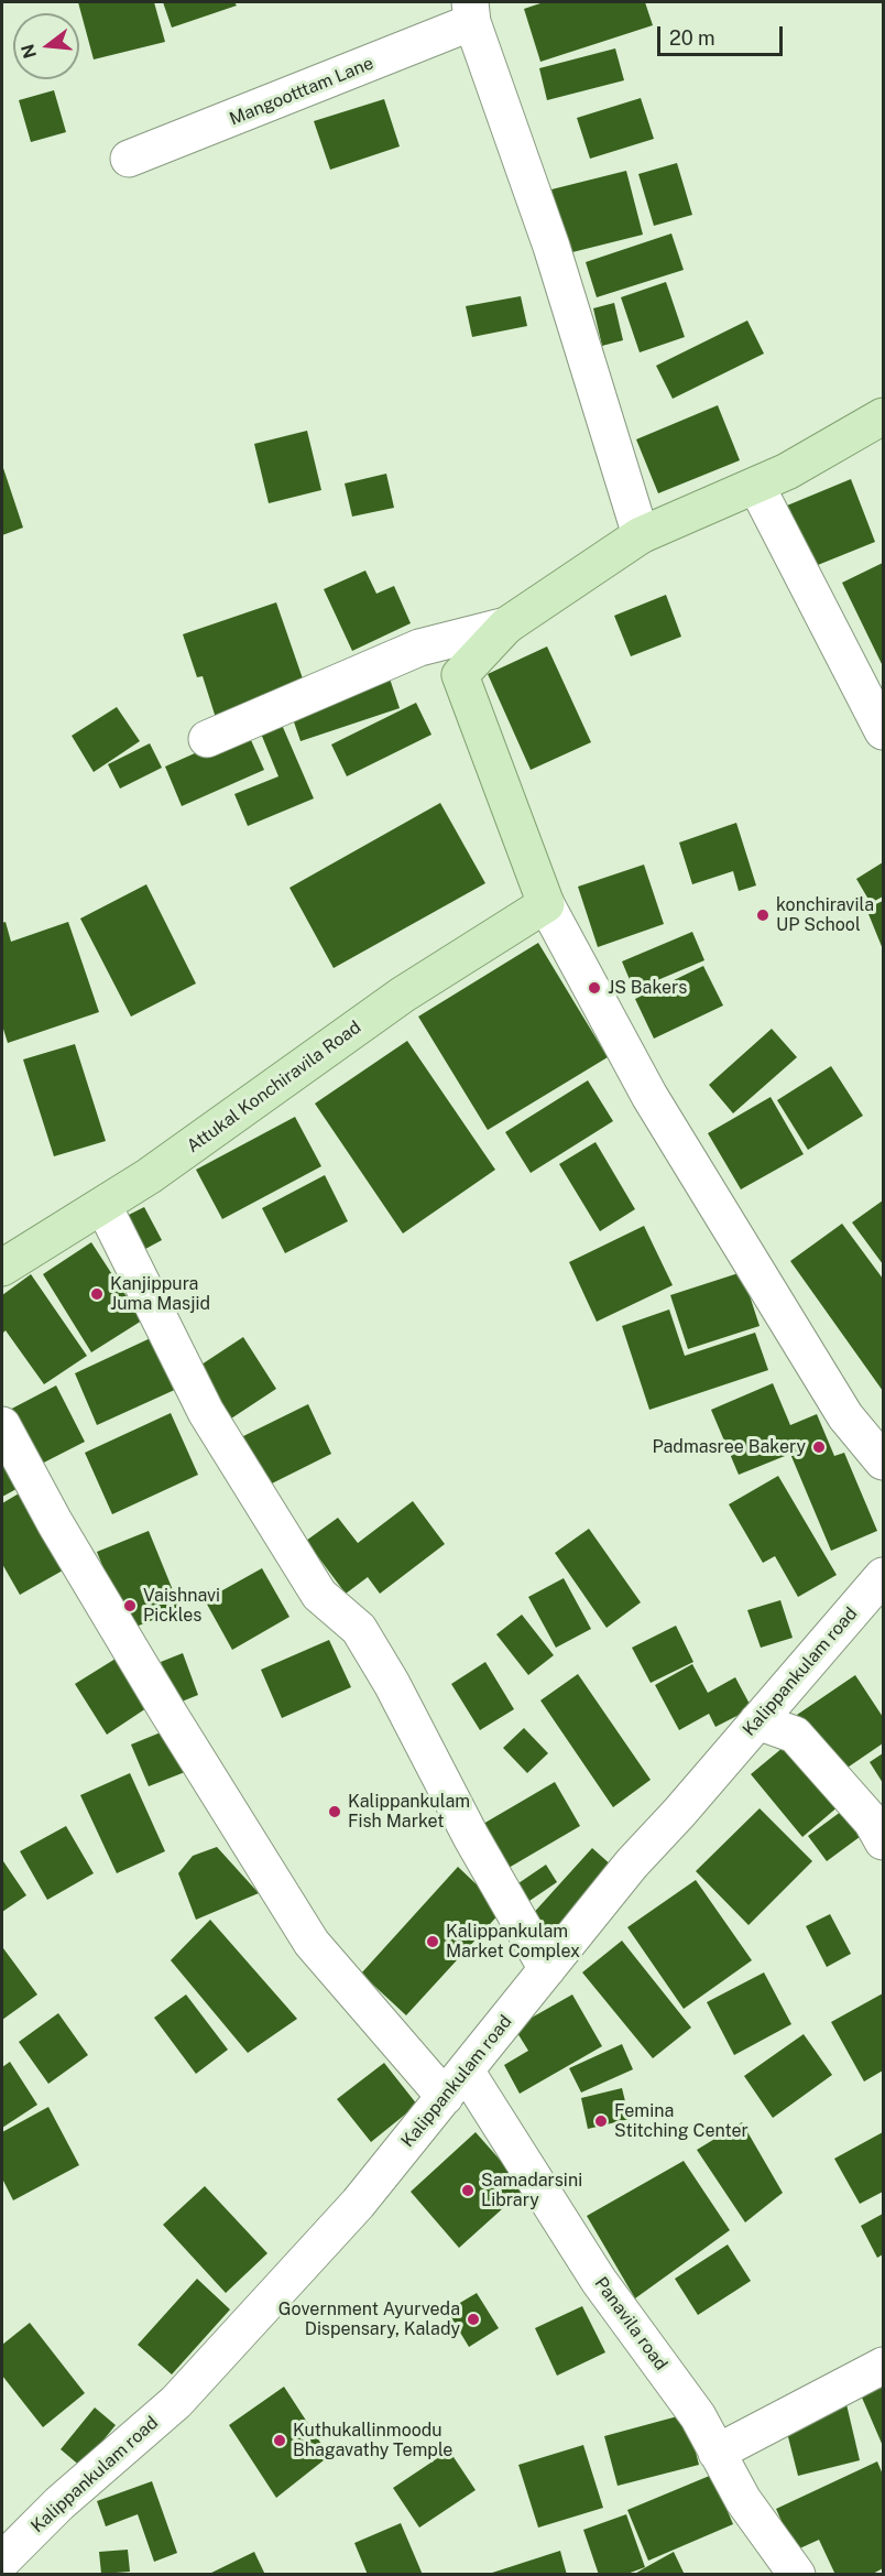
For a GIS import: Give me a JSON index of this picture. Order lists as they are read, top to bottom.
{
  "streets": {
    "main road": ["Attukal Konchiravila Road"],
    "street": ["Mangootttam Lane", "Kalippankulam road", "Panavila road"]
  },
  "crossings": [
    ["Kalippankulam road", "Panavila road"]
  ],
  "places": [
    "konchiravila UP School",
    "JS Bakers",
    "Kanjippura Juma Masjid",
    "Padmasree Bakery",
    "Vaishnavi Pickles",
    "Kalippankulam Fish Market",
    "Kalippankulam Market Complex",
    "Femina Stitching Center",
    "Samadarsini Library",
    "Government Ayurveda Dispensary, Kalady",
    "Kuthukallinmoodu Bhagavathy Temple"
  ],
  "scale_bar": "20 m",
  "north": "left"
}
